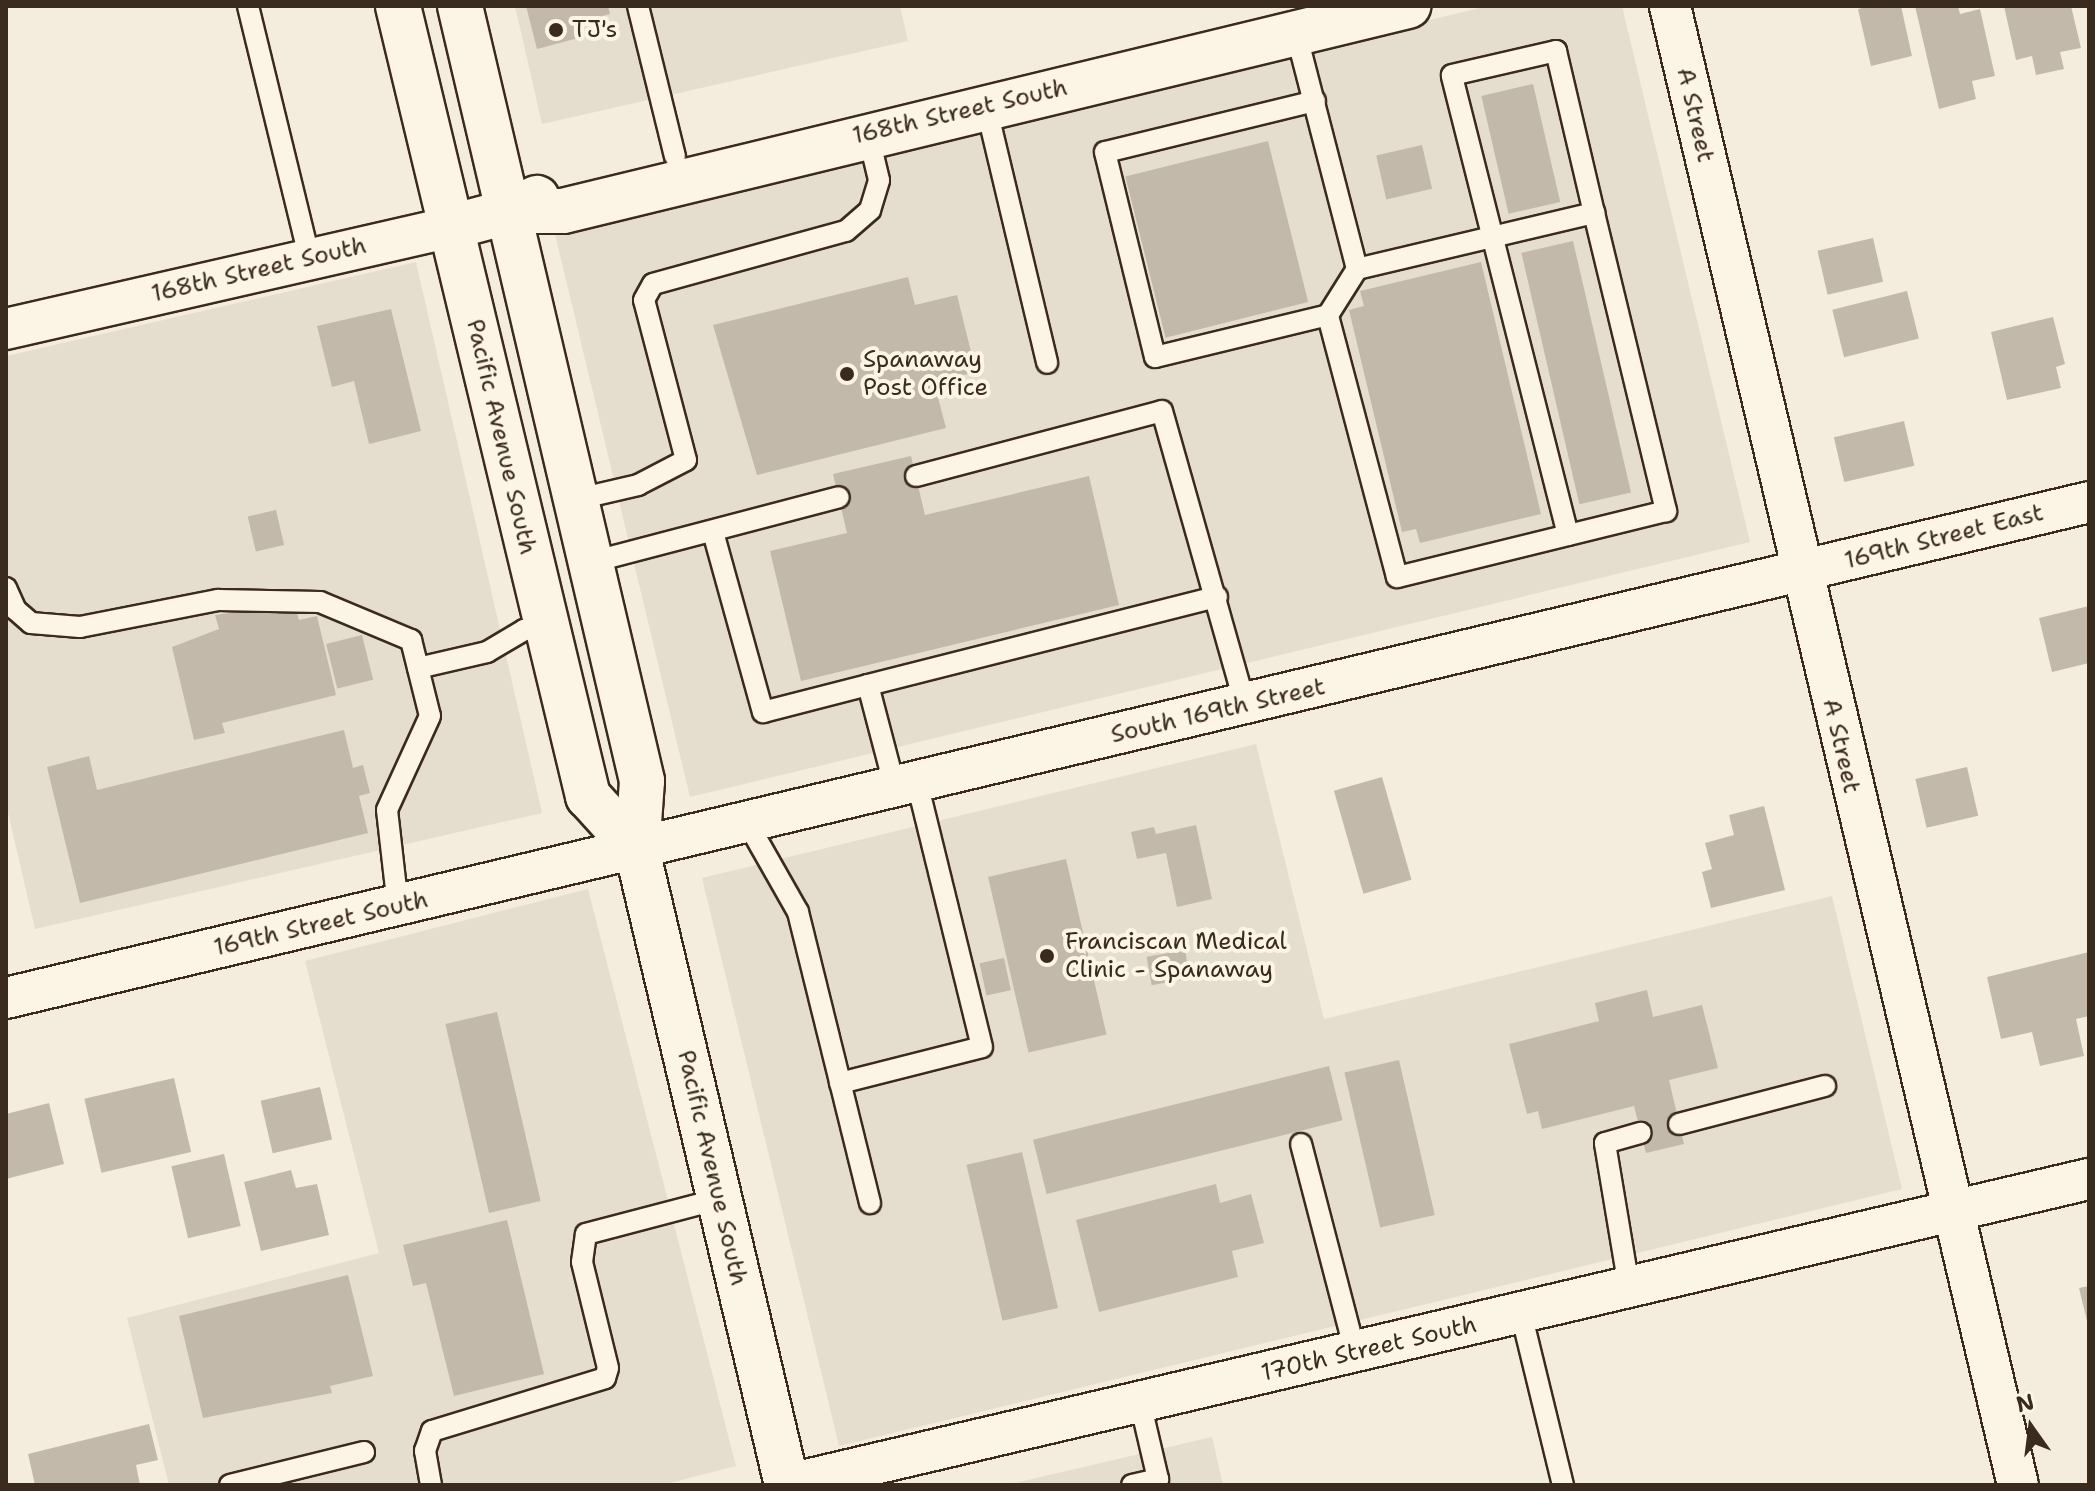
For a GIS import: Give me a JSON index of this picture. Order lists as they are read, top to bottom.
{
  "streets": {
    "main road": ["168th Street South", "Pacific Avenue South"],
    "street": [
      "A Street",
      "169th Street East",
      "South 169th Street",
      "169th Street South",
      "170th Street South"
    ]
  },
  "crossings": [
    ["168th Street South", "Pacific Avenue South"],
    ["A Street", "169th Street East"],
    ["A Street", "South 169th Street"],
    ["A Street", "170th Street South"],
    ["Pacific Avenue South", "South 169th Street"],
    ["Pacific Avenue South", "169th Street South"],
    ["Pacific Avenue South", "170th Street South"],
    ["169th Street East", "South 169th Street"],
    ["South 169th Street", "169th Street South"]
  ],
  "places": ["TJ's", "Spanaway Post Office", "Franciscan Medical Clinic - Spanaway"],
  "north": "top"
}
